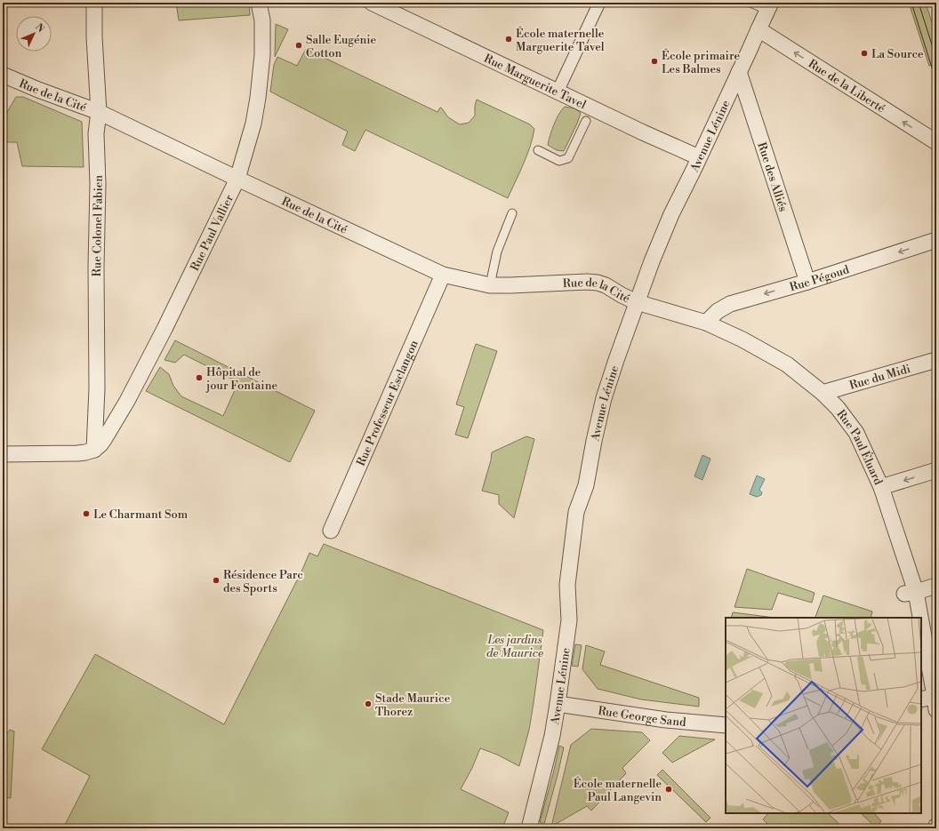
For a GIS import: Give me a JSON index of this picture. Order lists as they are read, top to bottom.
{
  "streets": {
    "street": [
      "Rue Marguerite Tavel",
      "Rue de la Liberté",
      "Rue de la Cité",
      "Avenue Lénine",
      "Rue des Alliés",
      "Rue Colonel Fabien",
      "Rue Paul Vallier",
      "Rue Pégoud",
      "Rue du Midi",
      "Rue Professeur Esclangon",
      "Rue Paul Éluard",
      "Rue George Sand"
    ]
  },
  "crossings": [
    ["Rue Marguerite Tavel", "Avenue Lénine"],
    ["Rue de la Liberté", "Avenue Lénine"],
    ["Rue de la Cité", "Avenue Lénine"],
    ["Rue de la Cité", "Rue Colonel Fabien"],
    ["Rue de la Cité", "Rue Paul Vallier"],
    ["Rue de la Cité", "Rue Professeur Esclangon"],
    ["Rue de la Cité", "Rue Paul Éluard"],
    ["Avenue Lénine", "Rue des Alliés"],
    ["Avenue Lénine", "Rue Paul Éluard"],
    ["Avenue Lénine", "Rue George Sand"],
    ["Rue des Alliés", "Rue Pégoud"],
    ["Rue Colonel Fabien", "Rue Paul Vallier"],
    ["Rue Pégoud", "Rue Paul Éluard"],
    ["Rue du Midi", "Rue Paul Éluard"]
  ],
  "one_way": ["Rue de la Liberté", "Rue Pégoud"],
  "parks": ["Les jardins de Maurice"],
  "places": [
    "École maternelle Marguerite Tavel",
    "Salle Eugénie Cotton",
    "La Source",
    "École primaire Les Balmes",
    "Hôpital de jour Fontaine",
    "Le Charmant Som",
    "Résidence Parc des Sports",
    "Stade Maurice Thorez",
    "École maternelle Paul Langevin"
  ],
  "north": "top right"
}
